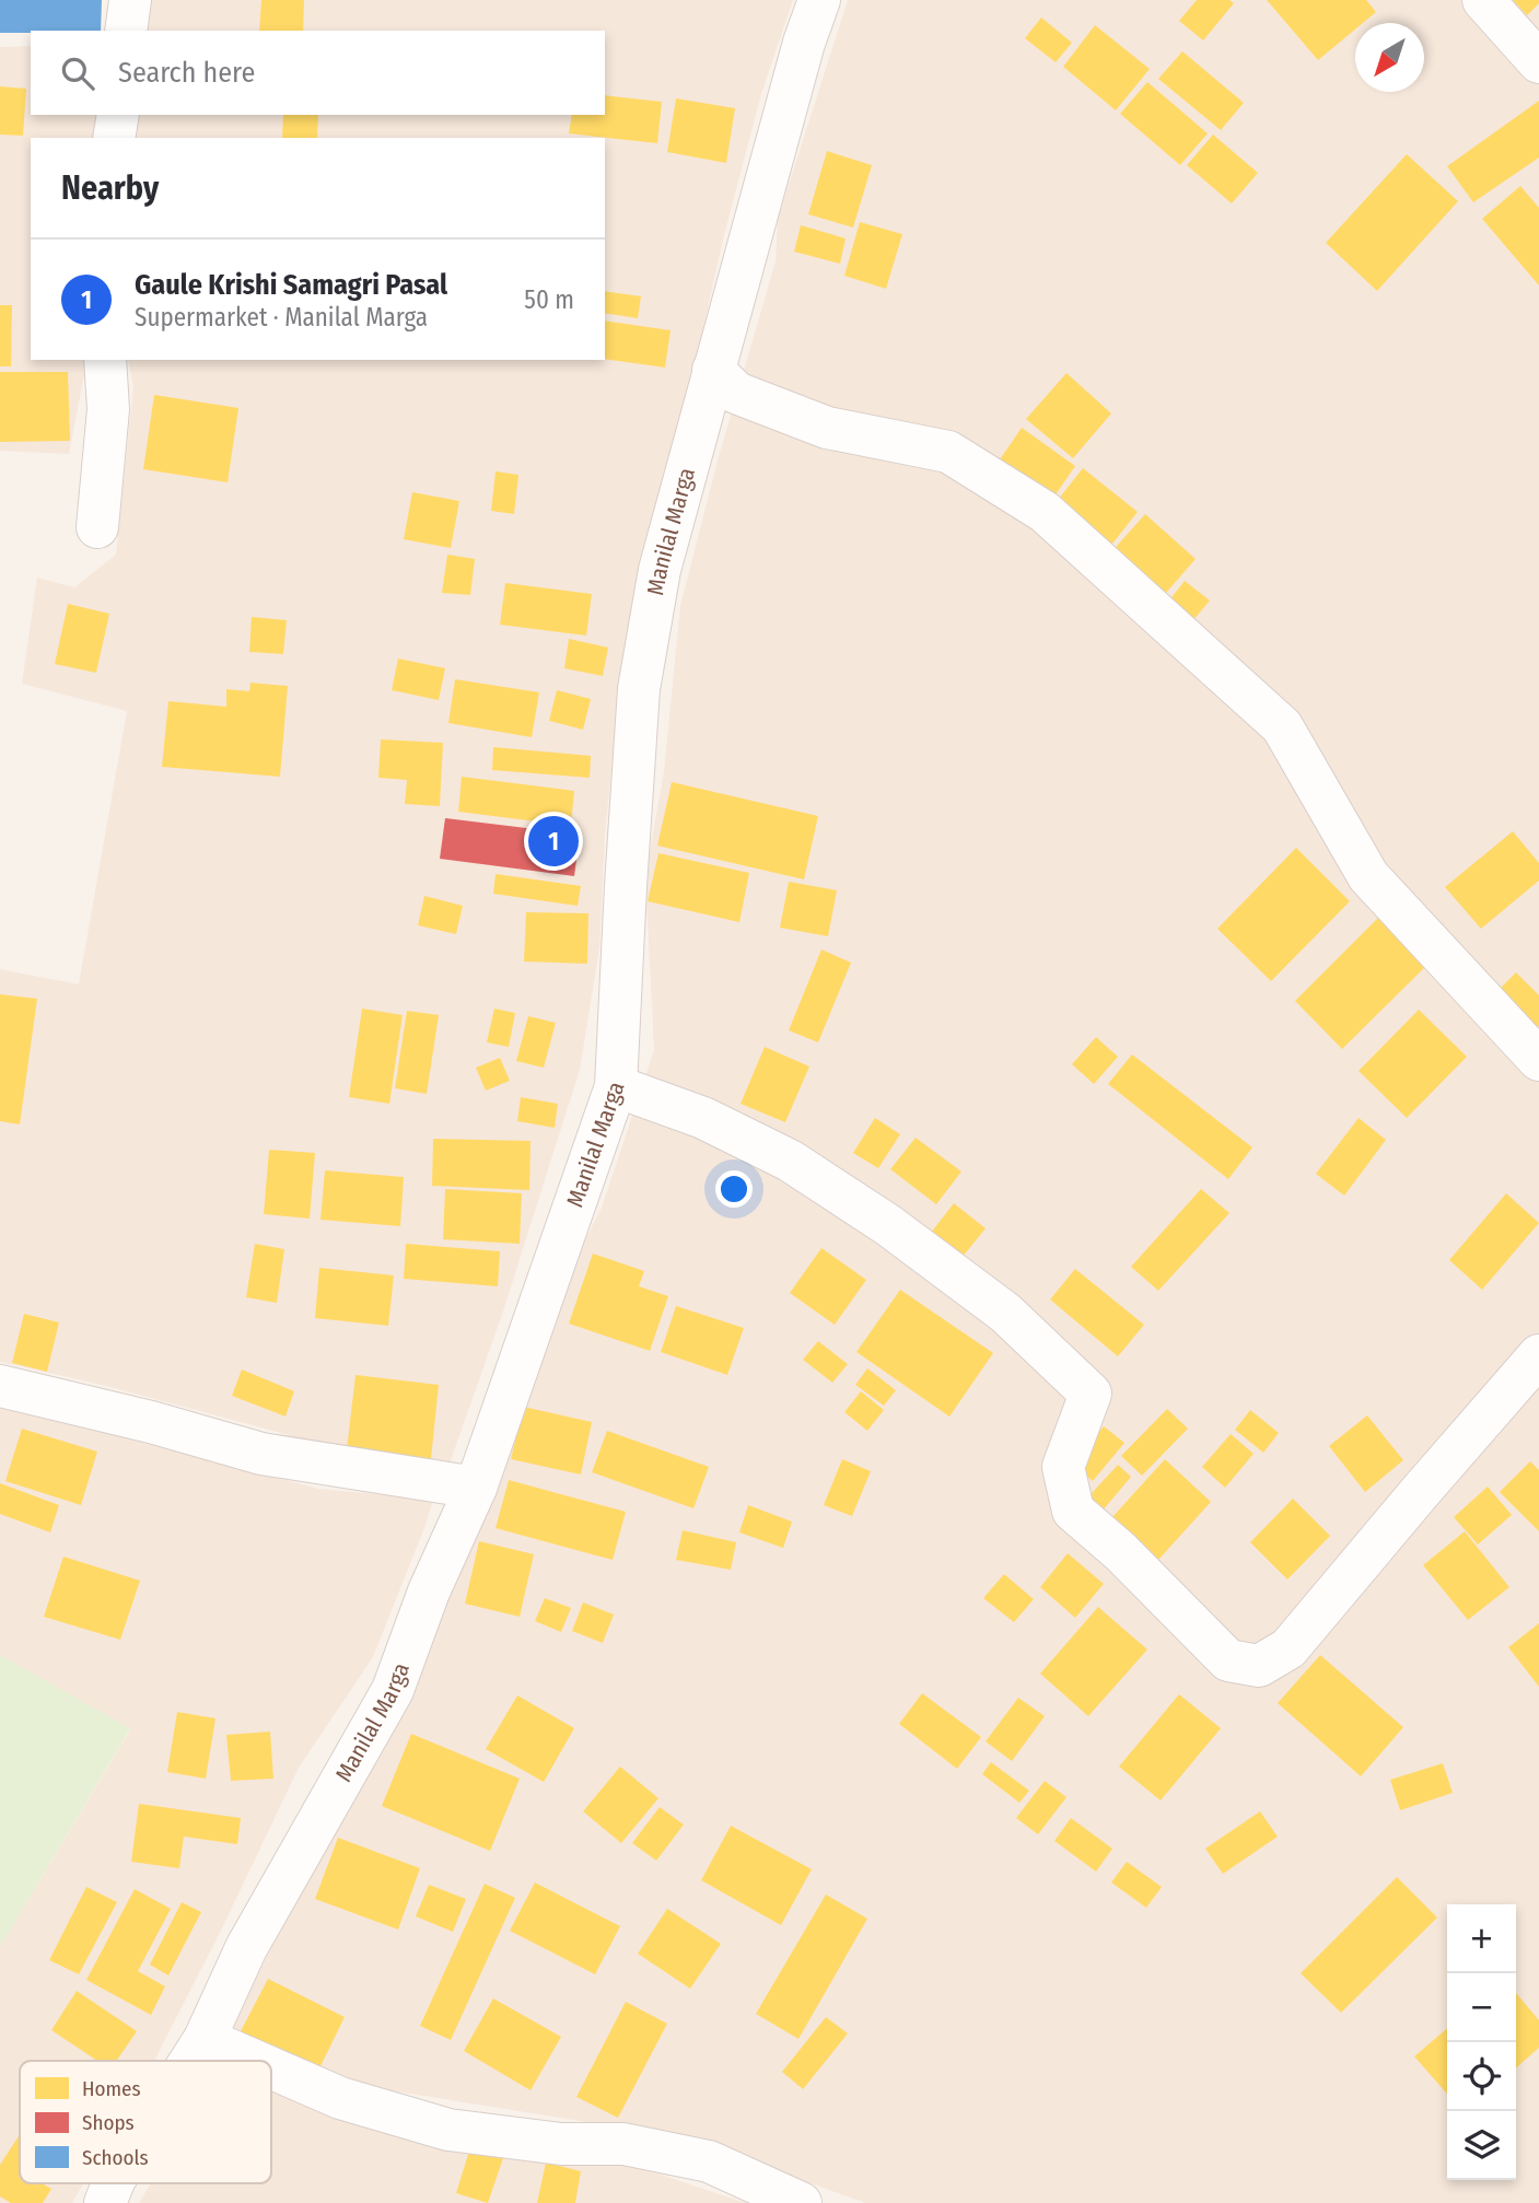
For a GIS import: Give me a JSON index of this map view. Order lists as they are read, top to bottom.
{
  "streets": {
    "street": ["Manilal Marga"]
  },
  "legend": ["Homes", "Shops", "Schools"],
  "north": "bottom left",
  "page": {
    "search": "Search here",
    "heading": "Nearby",
    "list": [
      {
        "mark": "1",
        "name": "Gaule Krishi Samagri Pasal",
        "note": "Supermarket · Manilal Marga",
        "value": "50 m"
      }
    ],
    "pins": "1",
    "map_buttons": ["+", "−"]
  }
}
